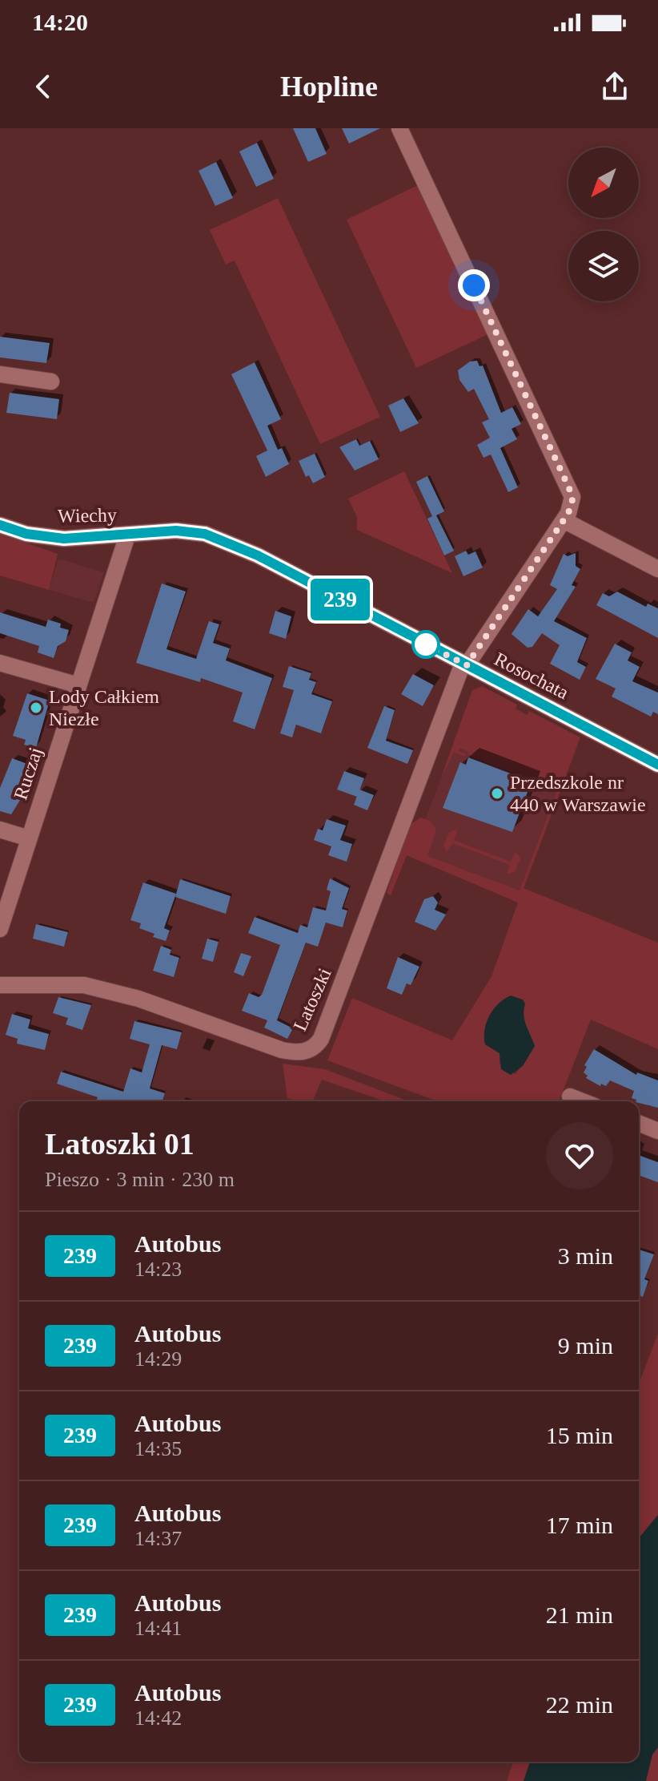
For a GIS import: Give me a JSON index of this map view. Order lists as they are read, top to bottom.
{
  "streets": {
    "street": [
      "Wiechy",
      "Rosochata",
      "Ruczaj",
      "Latoszki"
    ]
  },
  "crossings": [
    ["Wiechy", "Rosochata"],
    ["Wiechy", "Ruczaj"],
    ["Rosochata", "Latoszki"]
  ],
  "places": ["Lody Całkiem Niezłe", "Przedszkole nr 440 w Warszawie"],
  "lines": ["bus line 239"],
  "north": "bottom left",
  "page": {
    "status": "14:20",
    "header": "Hopline",
    "on_map": "239",
    "heading": ["Latoszki 01", "Pieszo · 3 min · 230 m"],
    "list": [
      {
        "mark": "239",
        "name": "Autobus",
        "note": "14:23",
        "value": "3 min"
      },
      {
        "mark": "239",
        "name": "Autobus",
        "note": "14:29",
        "value": "9 min"
      },
      {
        "mark": "239",
        "name": "Autobus",
        "note": "14:35",
        "value": "15 min"
      },
      {
        "mark": "239",
        "name": "Autobus",
        "note": "14:37",
        "value": "17 min"
      },
      {
        "mark": "239",
        "name": "Autobus",
        "note": "14:41",
        "value": "21 min"
      },
      {
        "mark": "239",
        "name": "Autobus",
        "note": "14:42",
        "value": "22 min"
      }
    ]
  }
}
